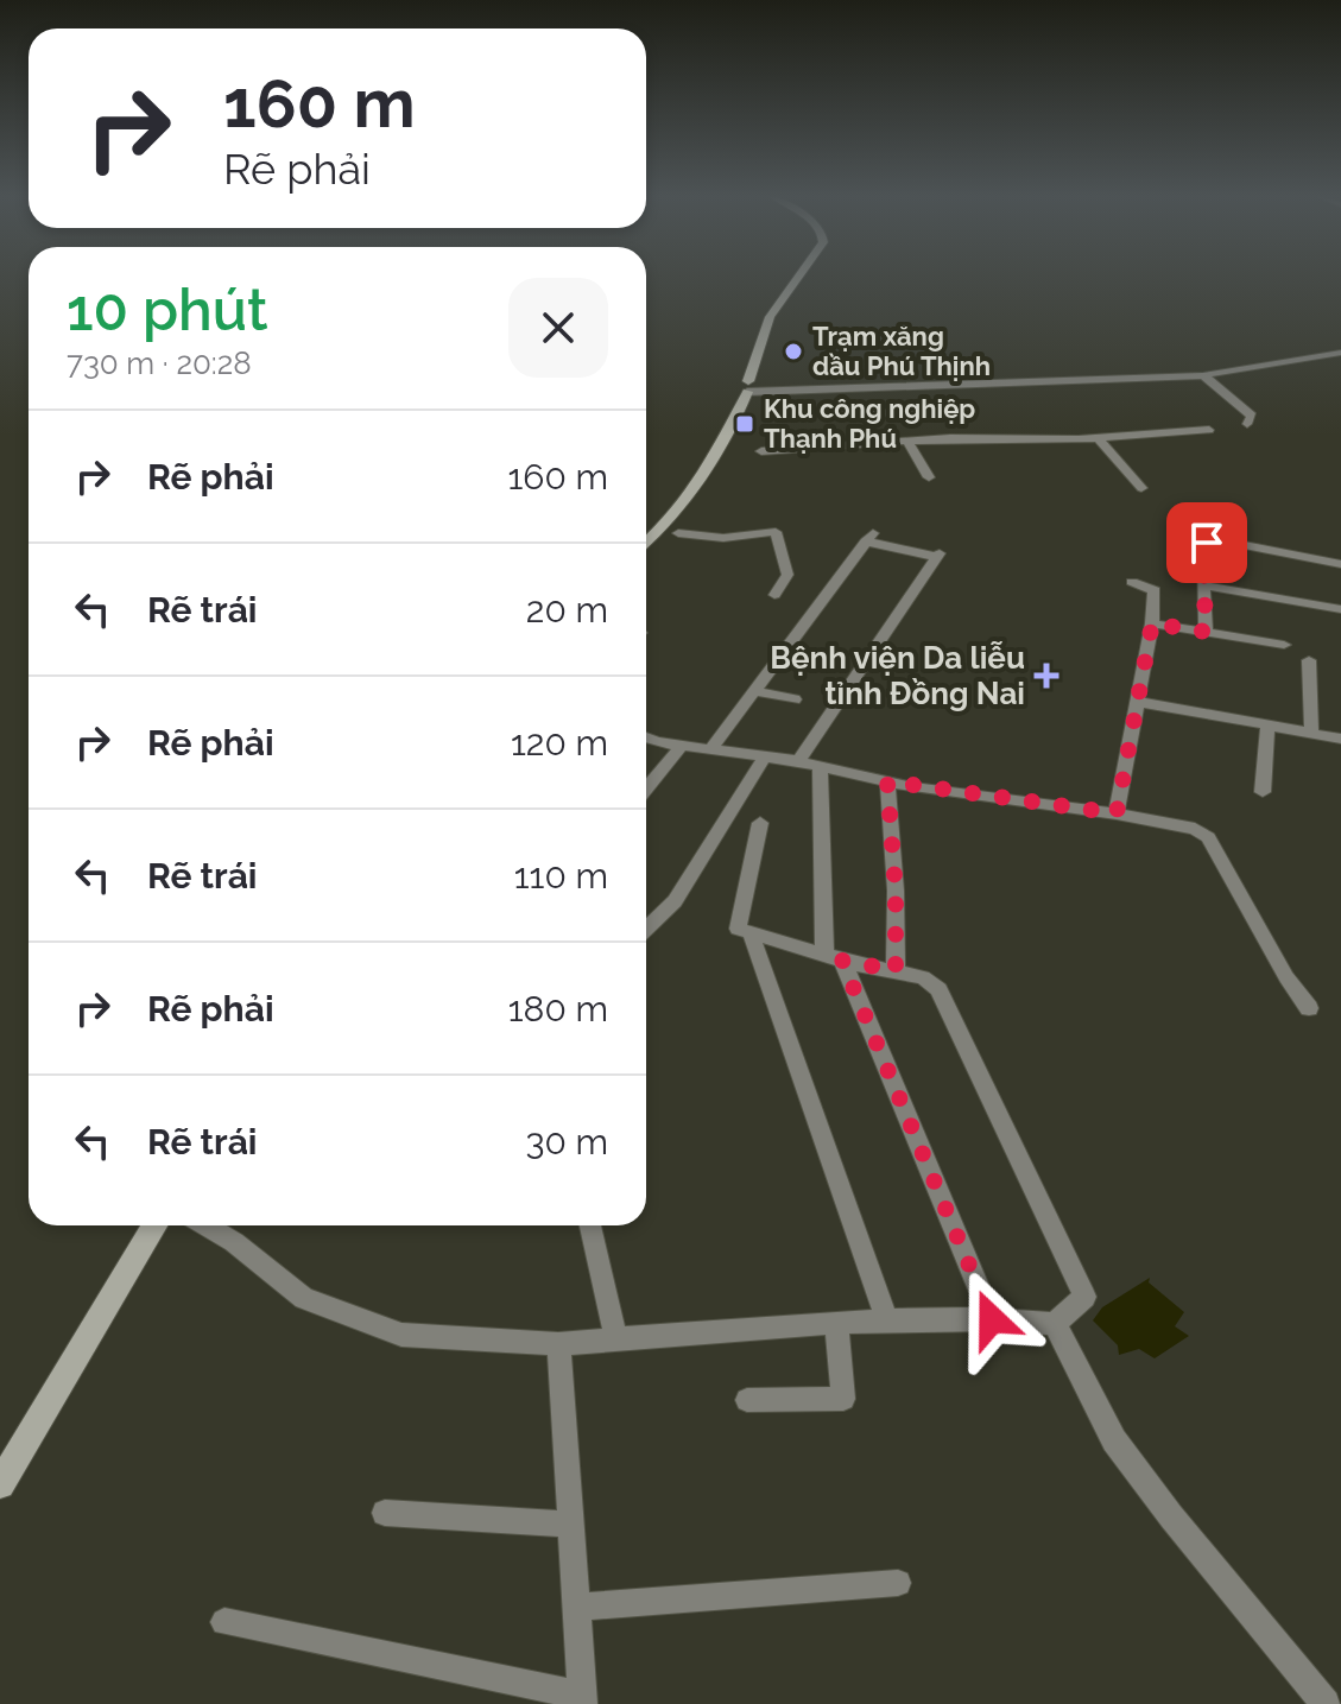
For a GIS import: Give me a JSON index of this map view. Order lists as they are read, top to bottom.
{
  "places": {
    "other": ["Trạm xăng dầu Phú Thịnh"],
    "transit": ["Khu công nghiệp Thạnh Phú"],
    "health": ["Bệnh viện Da liễu tỉnh Đồng Nai"]
  },
  "page": {
    "turn": ["160 m", "Rẽ phải"],
    "heading": ["10 phút", "730 m · 20:28"],
    "list": [
      {
        "name": "Rẽ phải",
        "value": "160 m"
      },
      {
        "name": "Rẽ trái",
        "value": "20 m"
      },
      {
        "name": "Rẽ phải",
        "value": "120 m"
      },
      {
        "name": "Rẽ trái",
        "value": "110 m"
      },
      {
        "name": "Rẽ phải",
        "value": "180 m"
      },
      {
        "name": "Rẽ trái",
        "value": "30 m"
      }
    ]
  }
}
